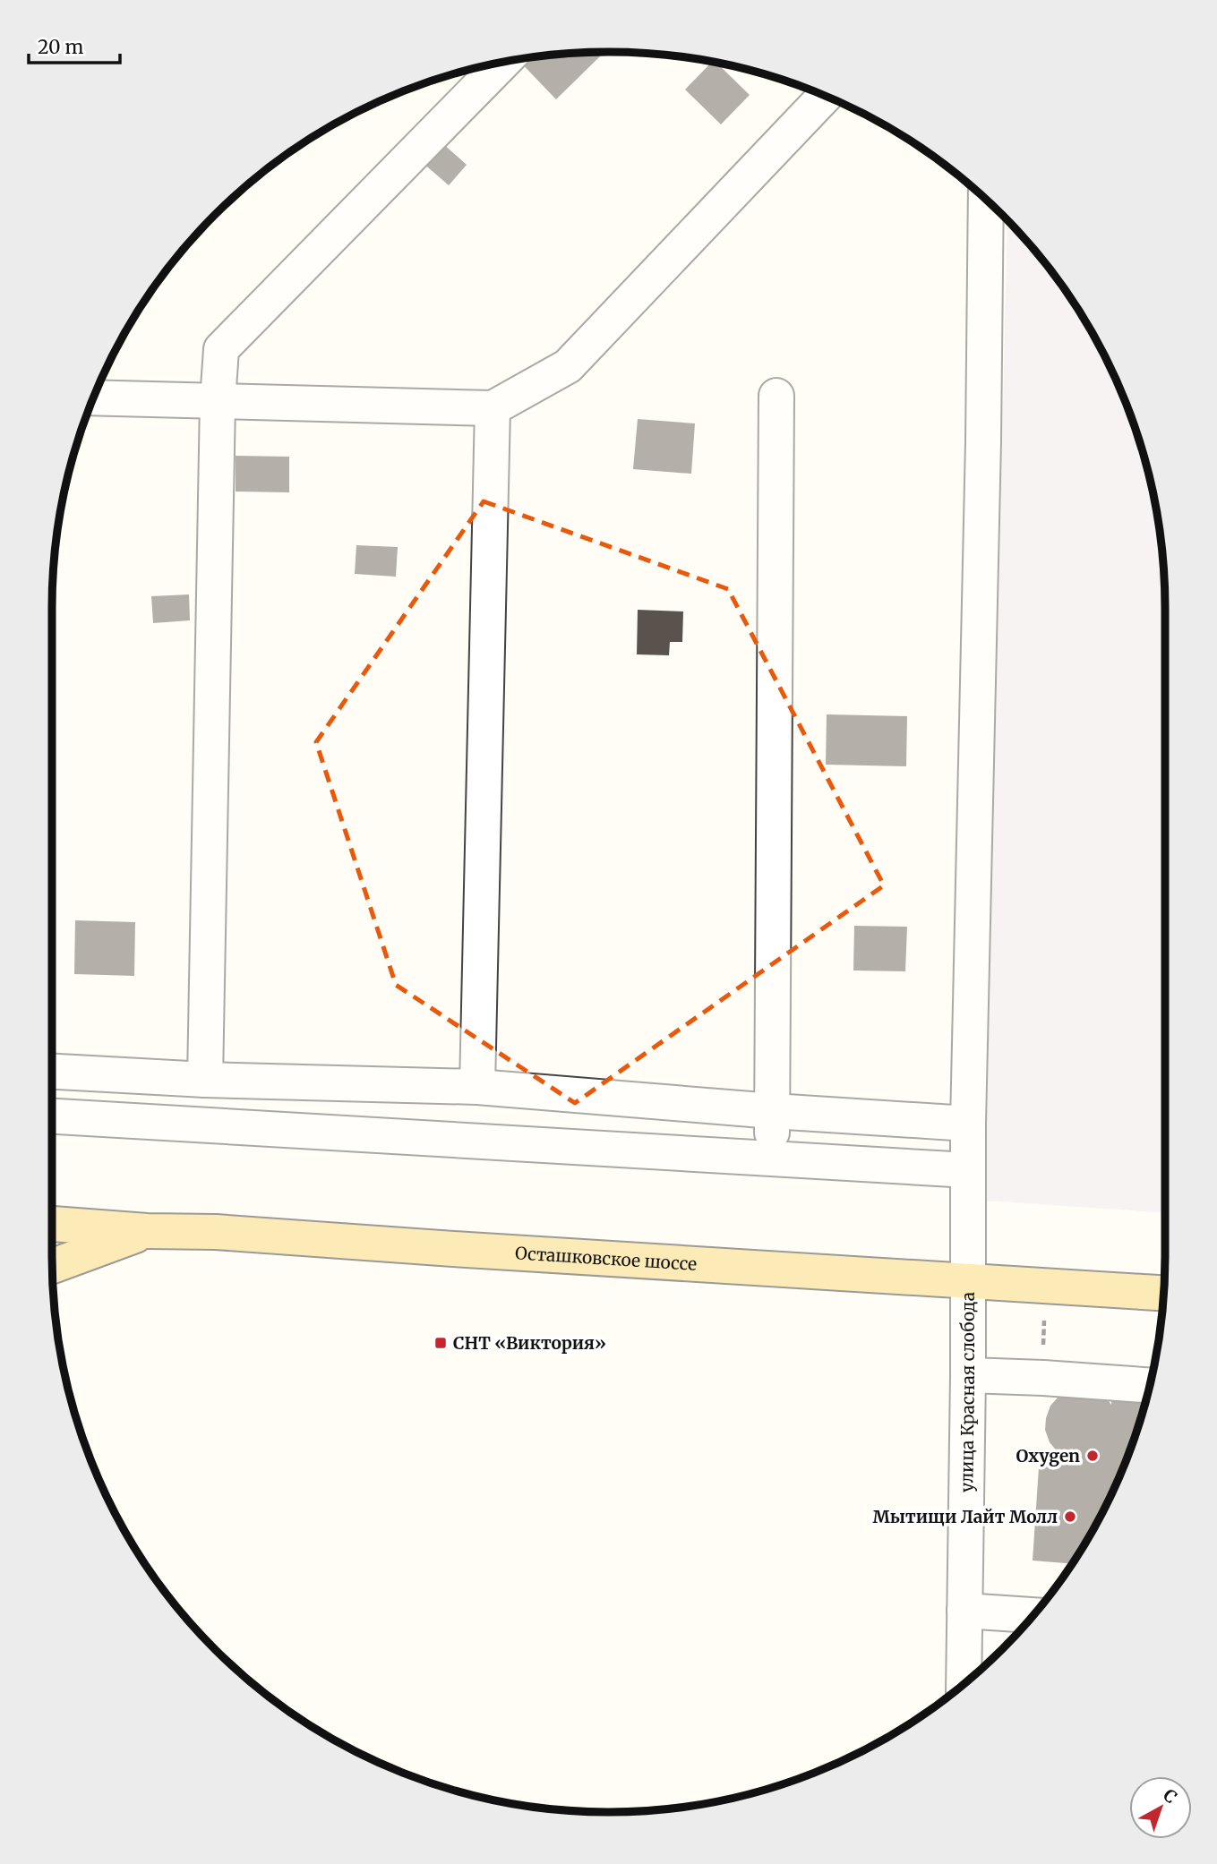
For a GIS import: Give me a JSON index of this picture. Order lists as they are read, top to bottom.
{
  "streets": {
    "main road": ["Осташковское шоссе"],
    "street": ["улица Красная слобода"]
  },
  "crossings": [
    ["Осташковское шоссе", "улица Красная слобода"]
  ],
  "places": {
    "transit": ["СНТ «Виктория»"],
    "other": ["Oxygen", "Мытищи Лайт Молл"]
  },
  "scale_bar": "20 m",
  "north": "top right"
}
